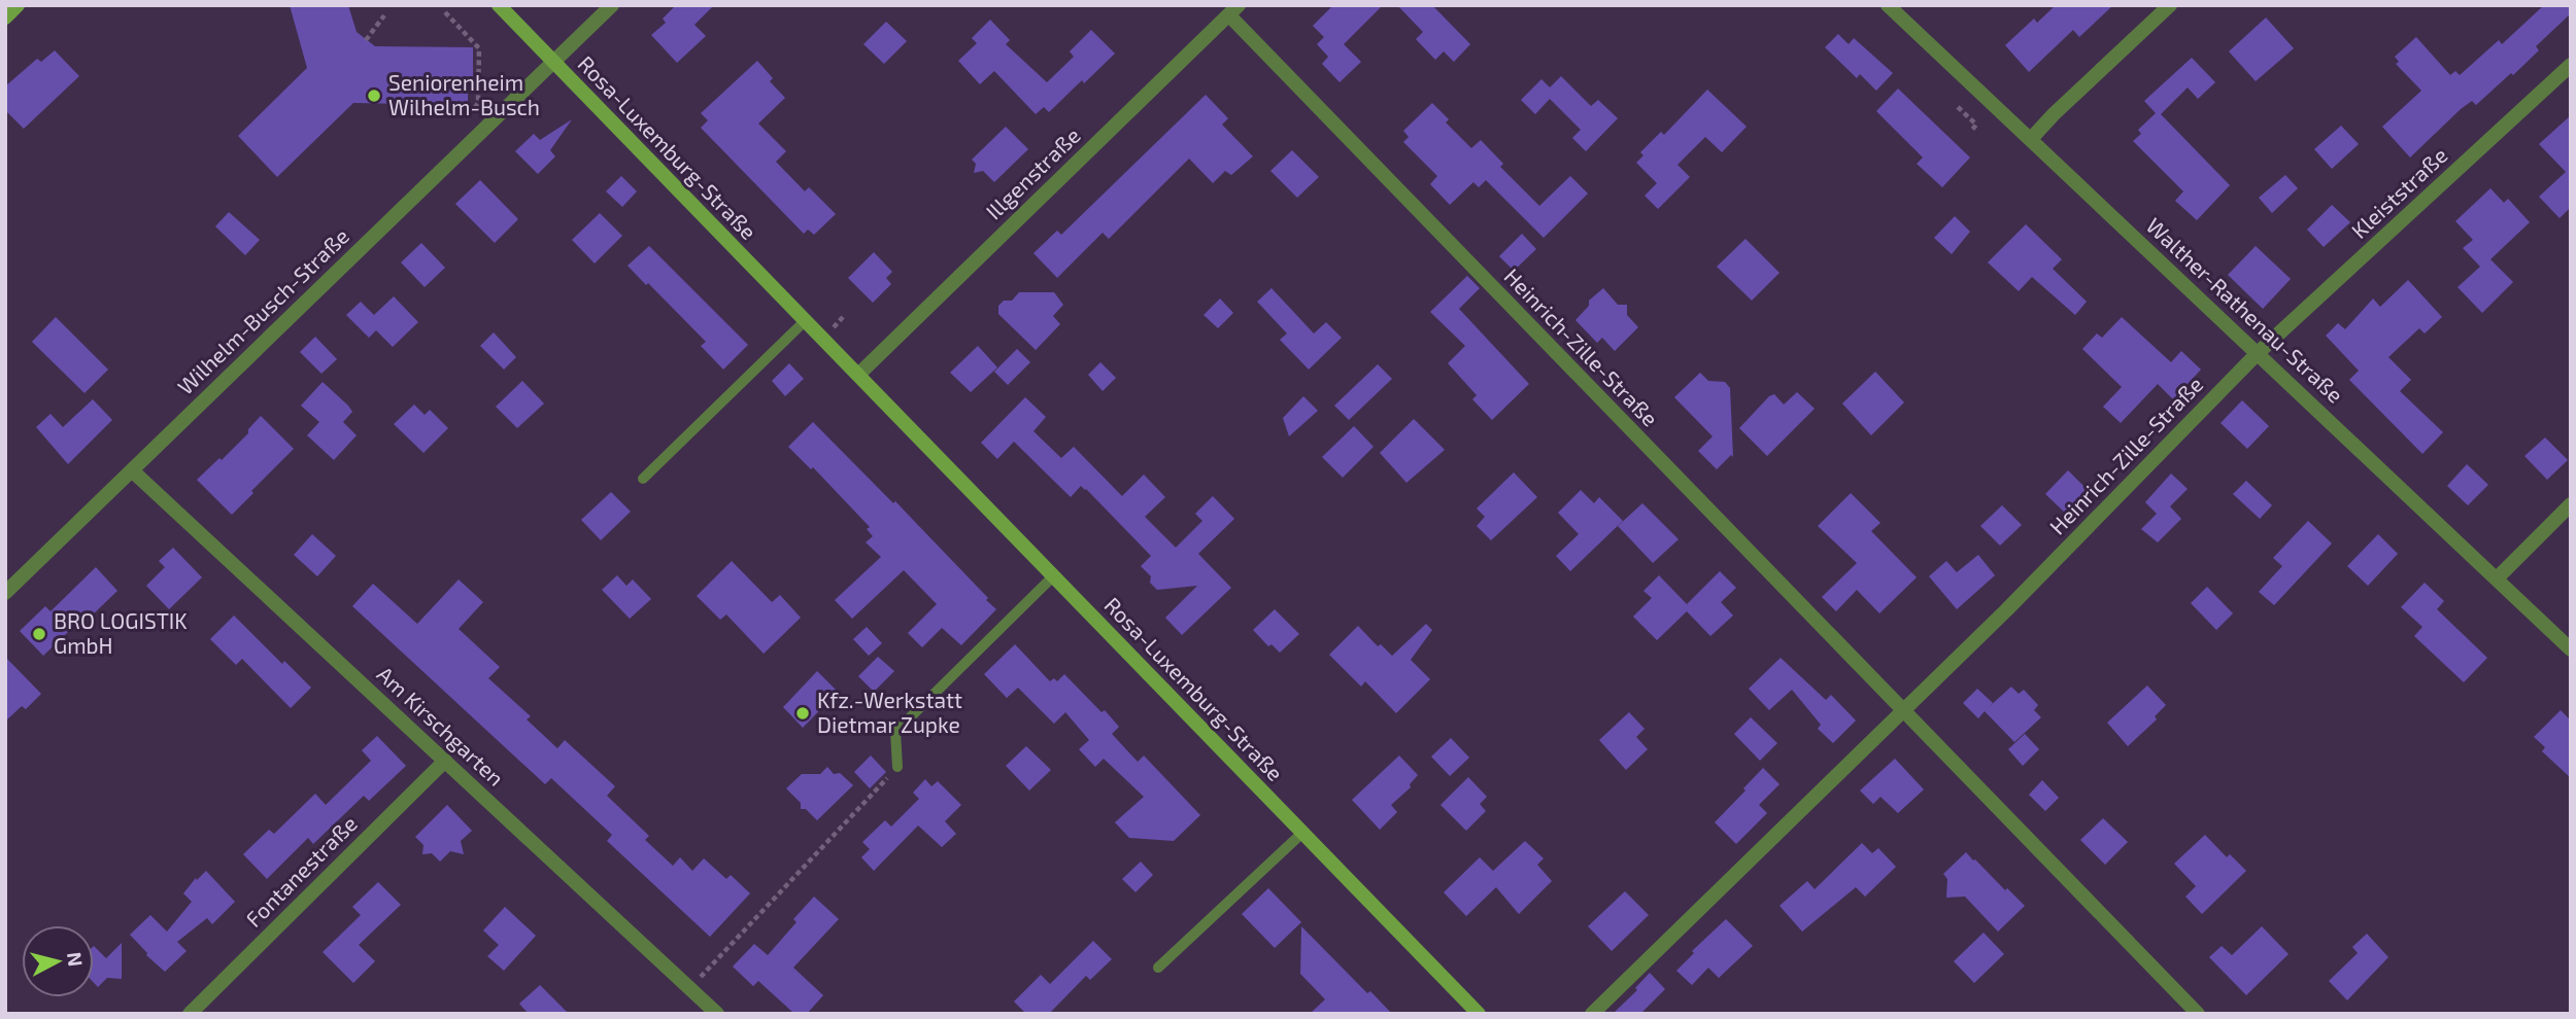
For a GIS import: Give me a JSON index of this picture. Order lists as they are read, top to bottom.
{
  "streets": {
    "street": [
      "Rosa-Luxemburg-Straße",
      "Illgenstraße",
      "Kleiststraße",
      "Walther-Rathenau-Straße",
      "Wilhelm-Busch-Straße",
      "Heinrich-Zille-Straße",
      "Am Kirschgarten",
      "Fontanestraße"
    ]
  },
  "crossings": [
    ["Rosa-Luxemburg-Straße", "Illgenstraße"],
    ["Rosa-Luxemburg-Straße", "Wilhelm-Busch-Straße"],
    ["Illgenstraße", "Heinrich-Zille-Straße"],
    ["Kleiststraße", "Walther-Rathenau-Straße"],
    ["Kleiststraße", "Heinrich-Zille-Straße"],
    ["Walther-Rathenau-Straße", "Heinrich-Zille-Straße"],
    ["Wilhelm-Busch-Straße", "Am Kirschgarten"],
    ["Am Kirschgarten", "Fontanestraße"]
  ],
  "places": ["Seniorenheim Wilhelm-Busch", "BRO LOGISTIK GmbH", "Kfz.-Werkstatt Dietmar Zupke"],
  "north": "right"
}
